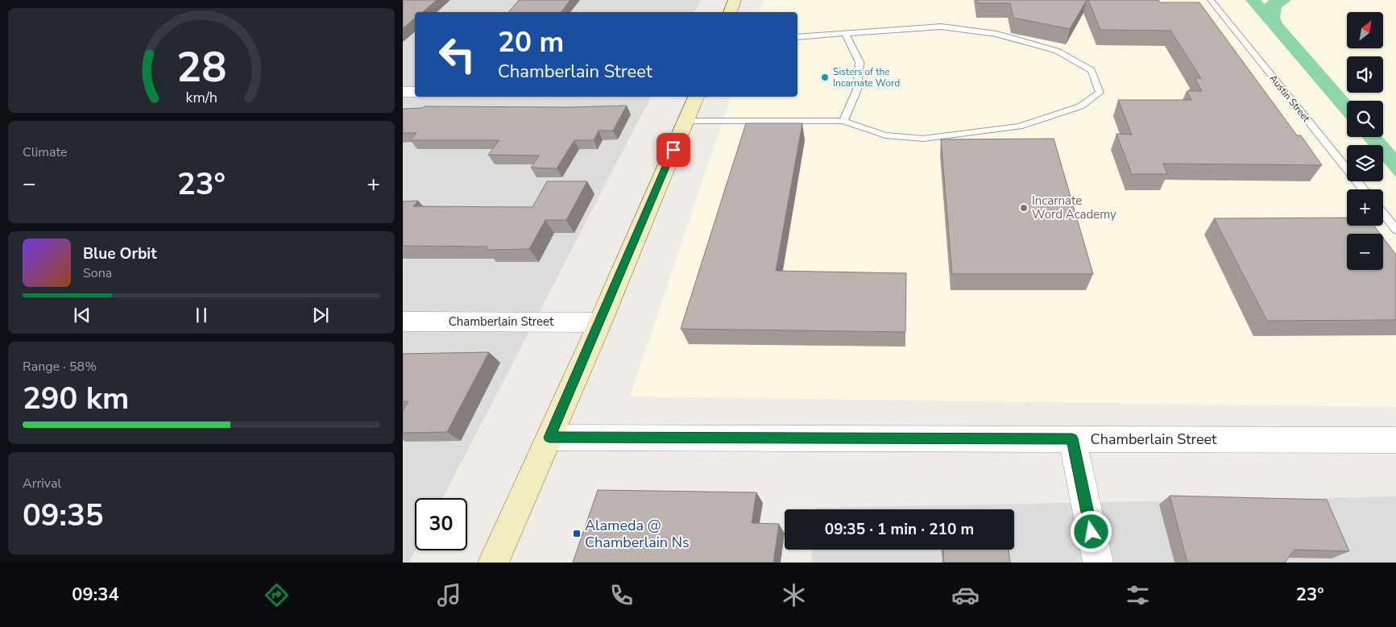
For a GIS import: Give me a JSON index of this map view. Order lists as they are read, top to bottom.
{
  "streets": {
    "street": ["Chamberlain Street"],
    "lane": ["Austin Street"]
  },
  "places": {
    "other": ["Sisters of the Incarnate Word", "Incarnate Word Academy"],
    "transit": ["Alameda @ Chamberlain Ns"]
  },
  "north": "top right",
  "page": {
    "map_buttons": ["+", "−"],
    "turn": ["20 m", "Chamberlain Street"],
    "tile": [
      "Climate",
      ["Range · 58%", "290 km"],
      ["Arrival", "09:35"]
    ],
    "heat": ["−", "23°", "+"],
    "song": ["Blue Orbit", "Sona"],
    "limit": "30",
    "trip": "09:35 · 1 min · 210 m",
    "tabs": ["09:34", "23°"],
    "gauge": ["28", "km/h"]
  }
}
